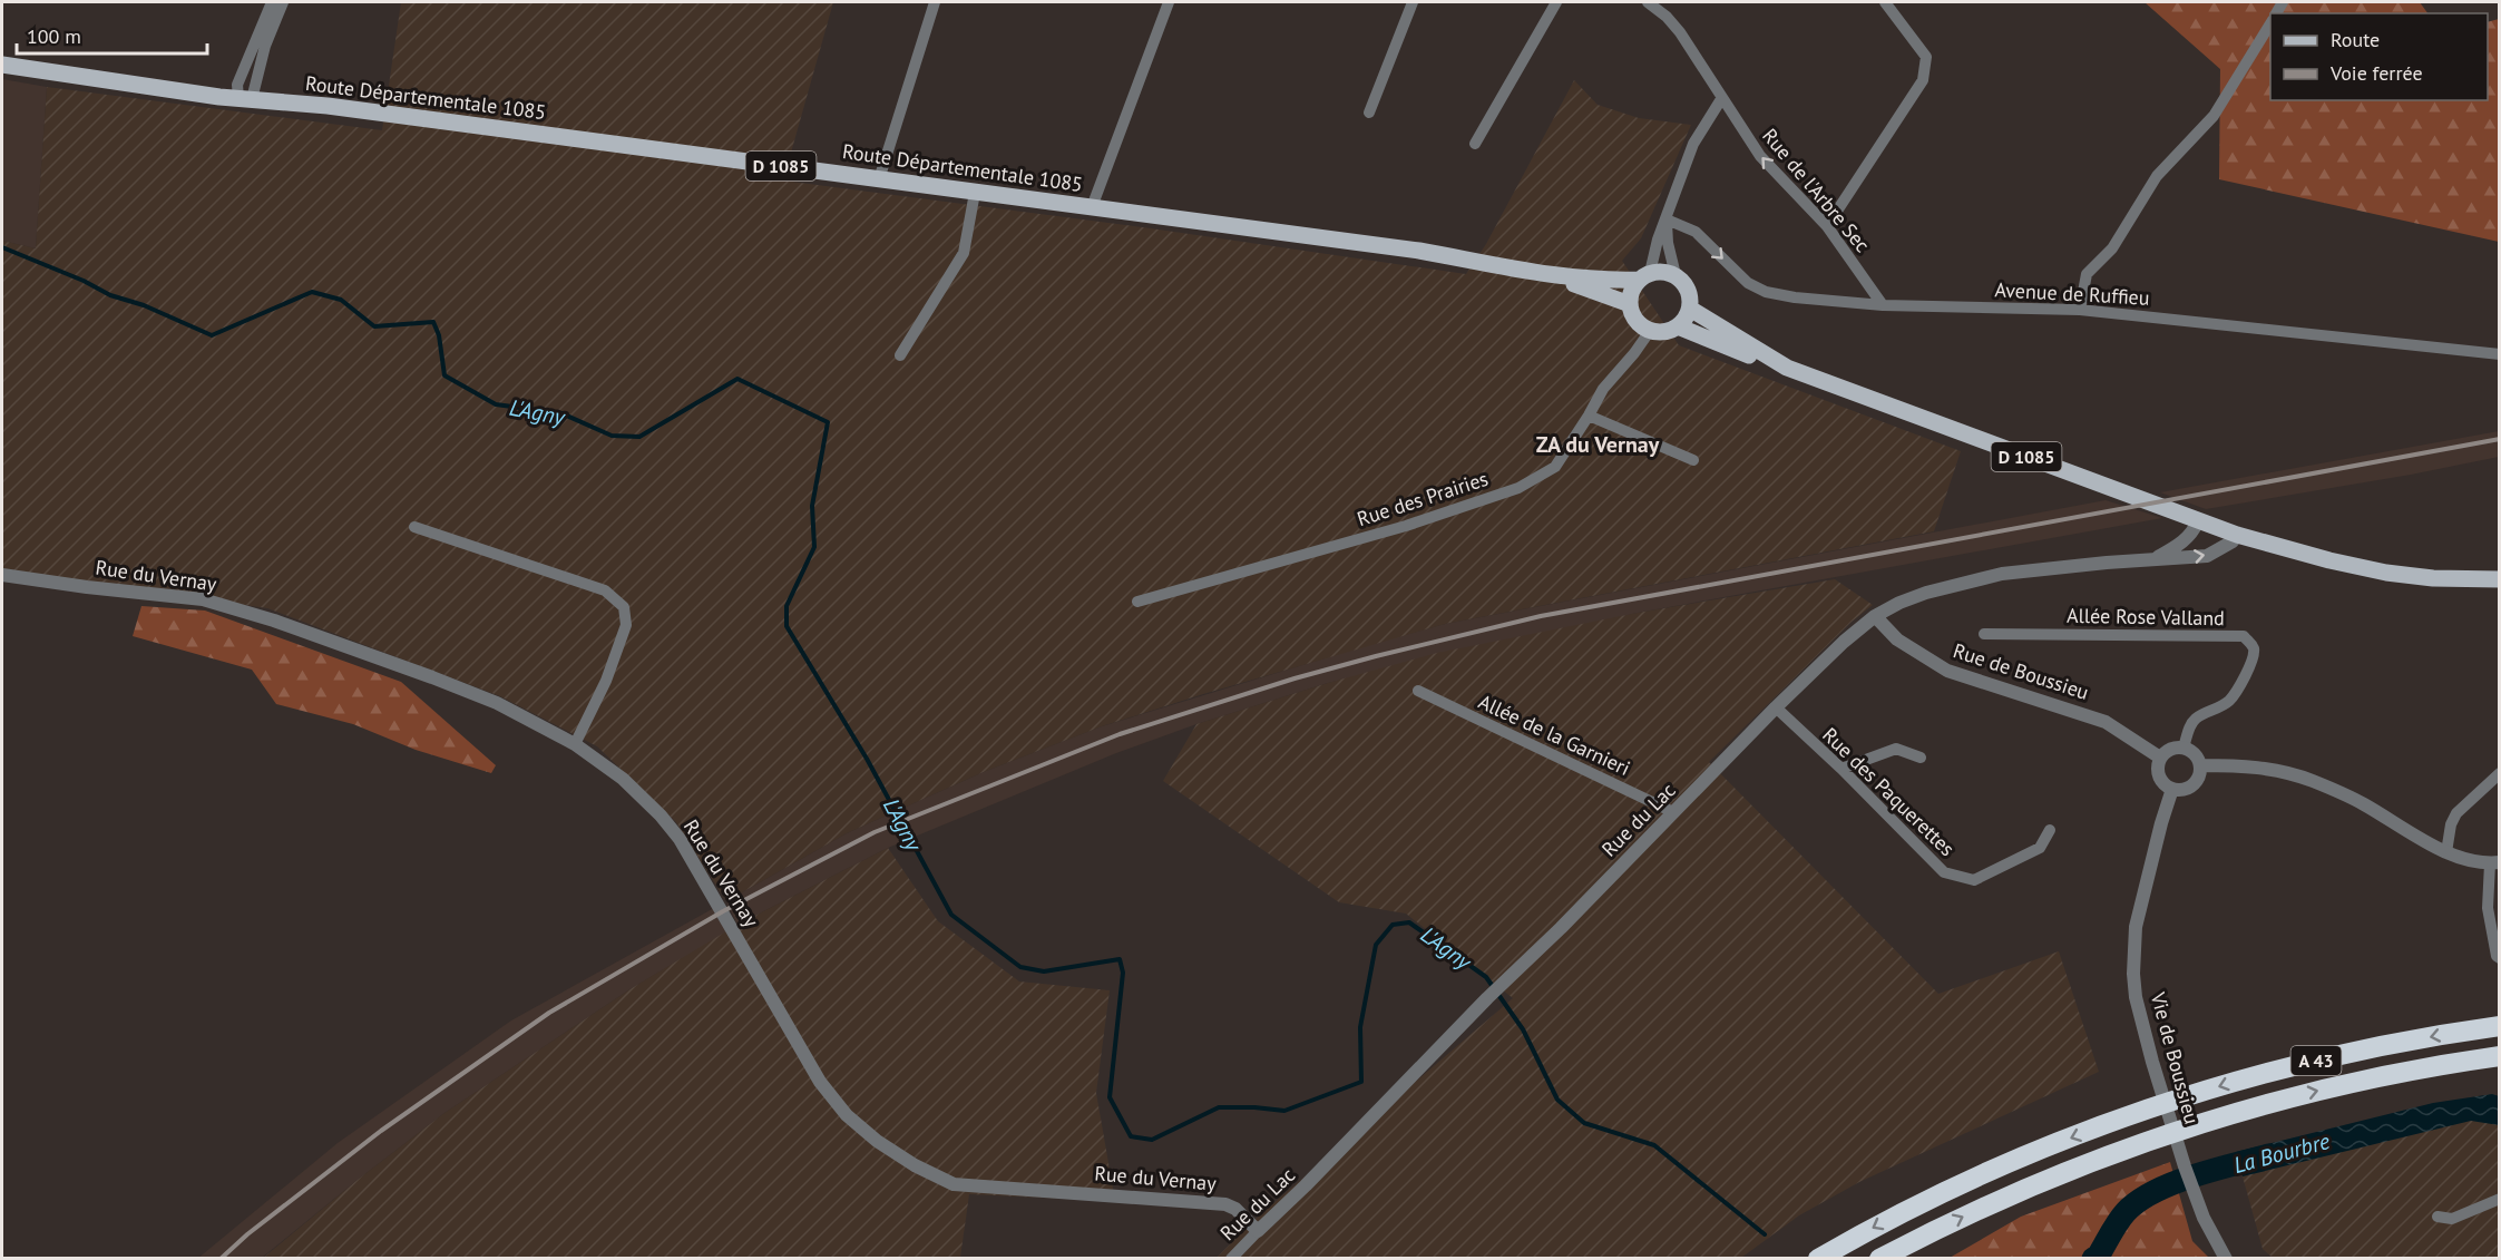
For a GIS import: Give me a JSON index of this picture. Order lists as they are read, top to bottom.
{
  "streets": {
    "highway": ["A 43"],
    "main road": ["Route Départementale 1085", "D 1085"],
    "street": [
      "Rue de l'Arbre Sec",
      "Avenue de Ruffieu",
      "Rue des Prairies",
      "Rue du Vernay",
      "Allée Rose Valland",
      "Rue de Boussieu",
      "Allée de la Garnieri",
      "Rue des Paquerettes",
      "Rue du Lac",
      "Vie de Boussieu"
    ]
  },
  "crossings": [
    ["Route Départementale 1085", "D 1085"],
    ["D 1085", "Rue des Prairies"],
    ["D 1085", "Rue du Lac"],
    ["Rue de l'Arbre Sec", "Avenue de Ruffieu"],
    ["Rue du Vernay", "Rue du Lac"],
    ["Allée Rose Valland", "Rue de Boussieu"],
    ["Allée Rose Valland", "Vie de Boussieu"],
    ["Rue de Boussieu", "Rue du Lac"],
    ["Rue de Boussieu", "Vie de Boussieu"],
    ["Allée de la Garnieri", "Rue du Lac"],
    ["Rue des Paquerettes", "Rue du Lac"]
  ],
  "one_way": ["Rue de l'Arbre Sec"],
  "districts": ["ZA du Vernay"],
  "water": ["L'Agny", "La Bourbre"],
  "legend": ["Route", "Voie ferrée"],
  "scale_bar": "100 m"
}
